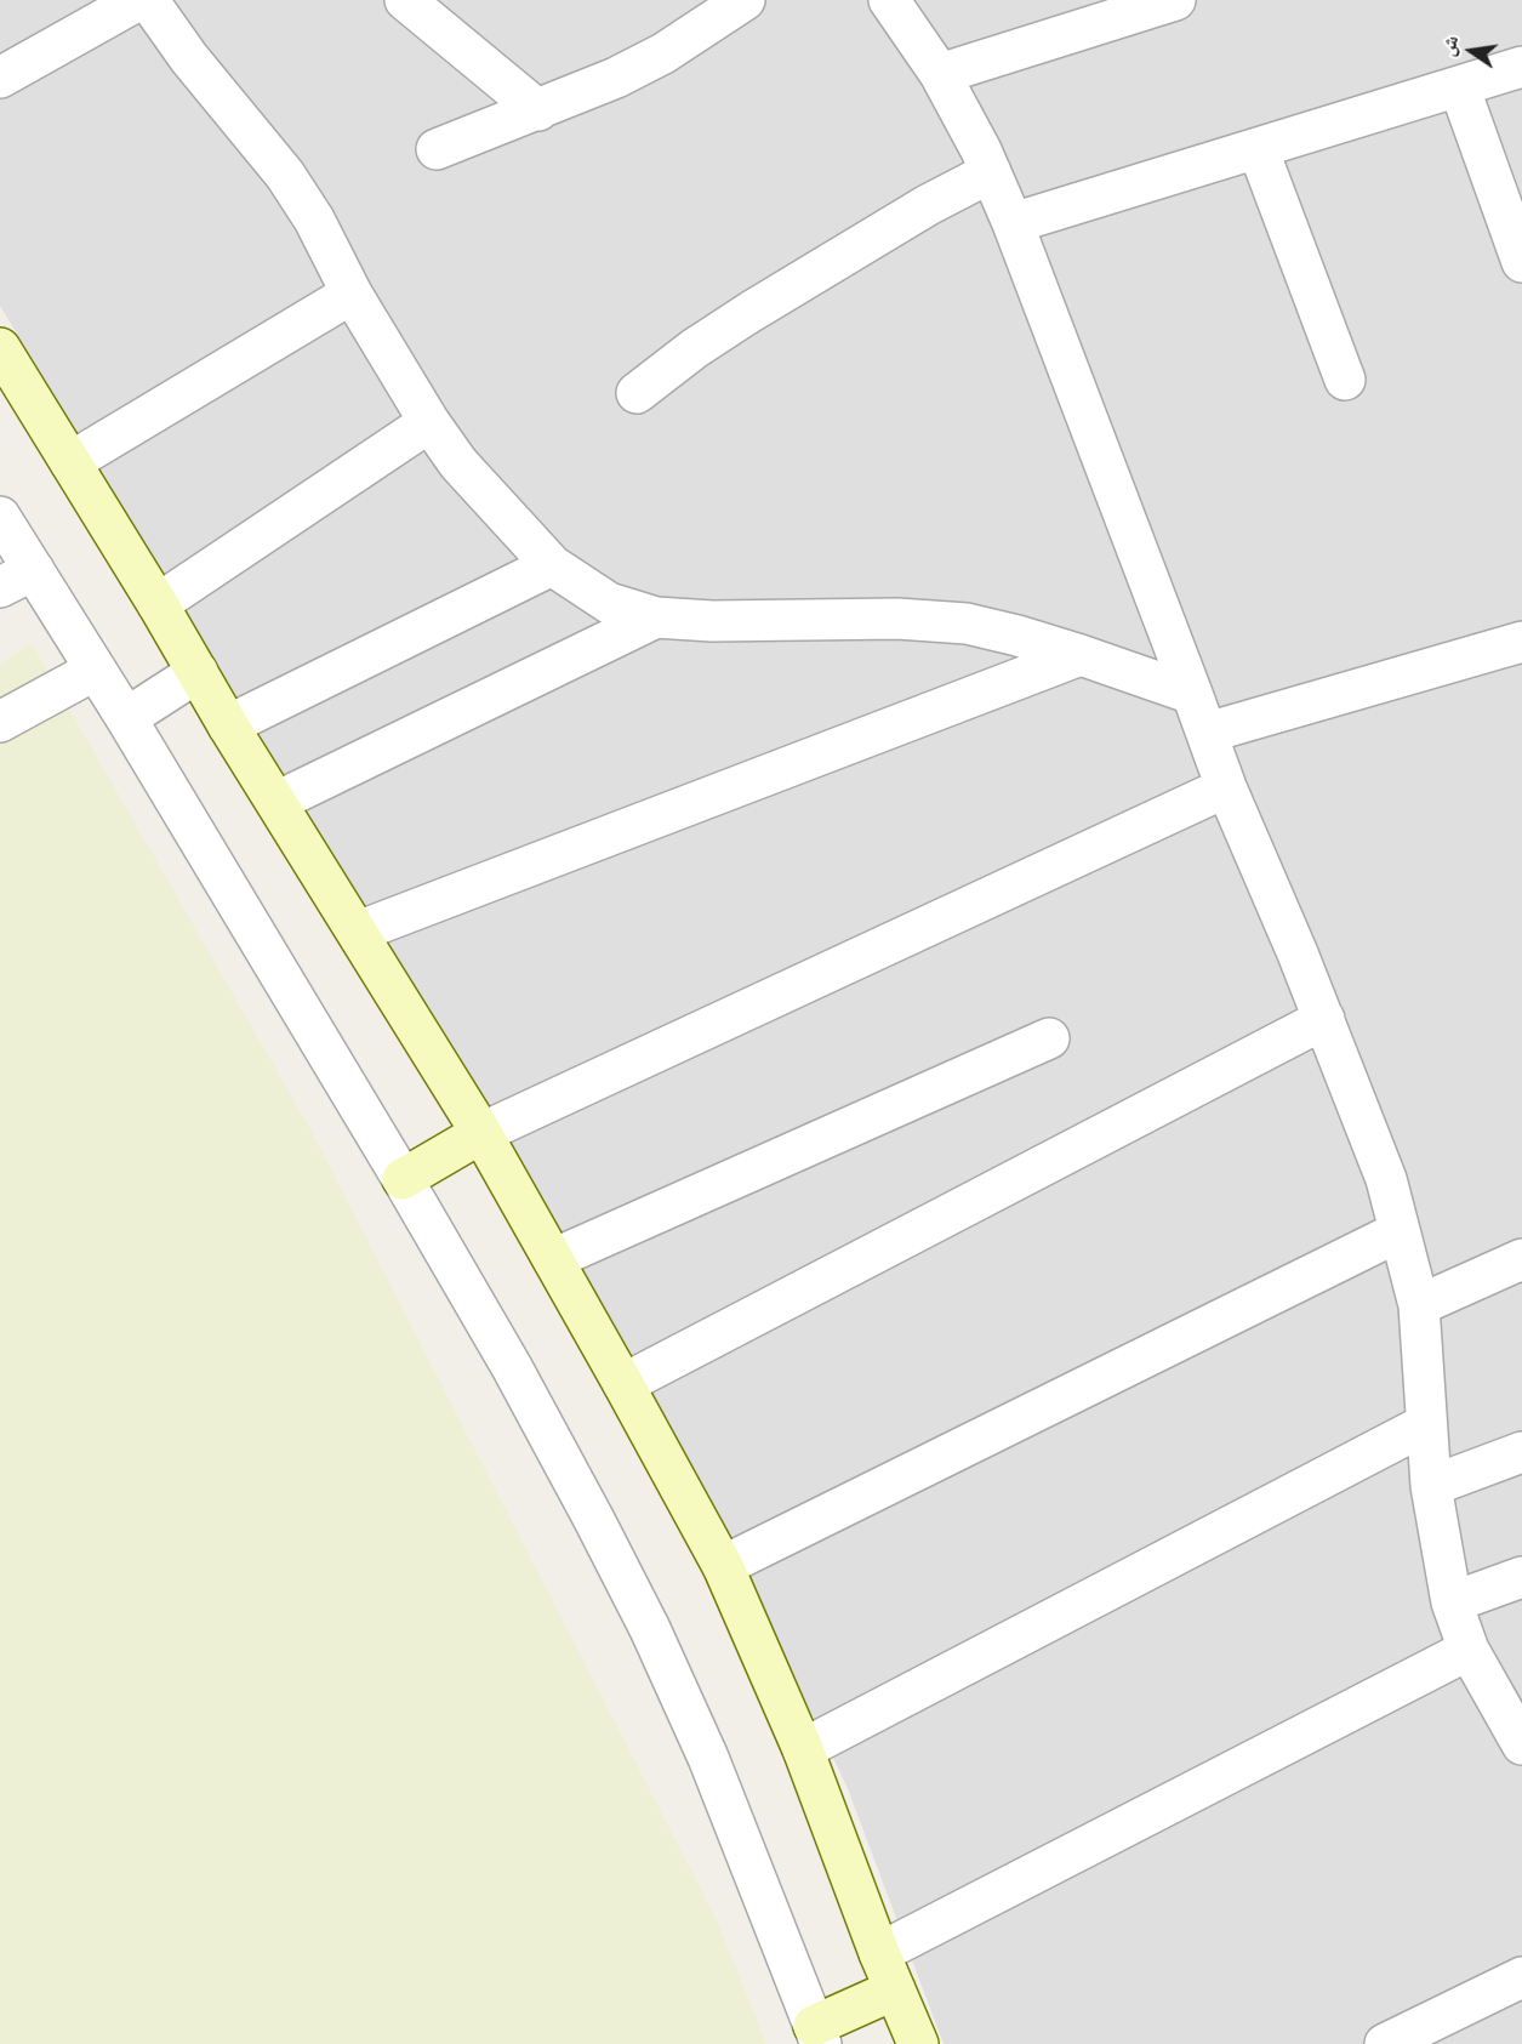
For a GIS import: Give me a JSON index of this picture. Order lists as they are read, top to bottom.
{
  "north": "left"
}
